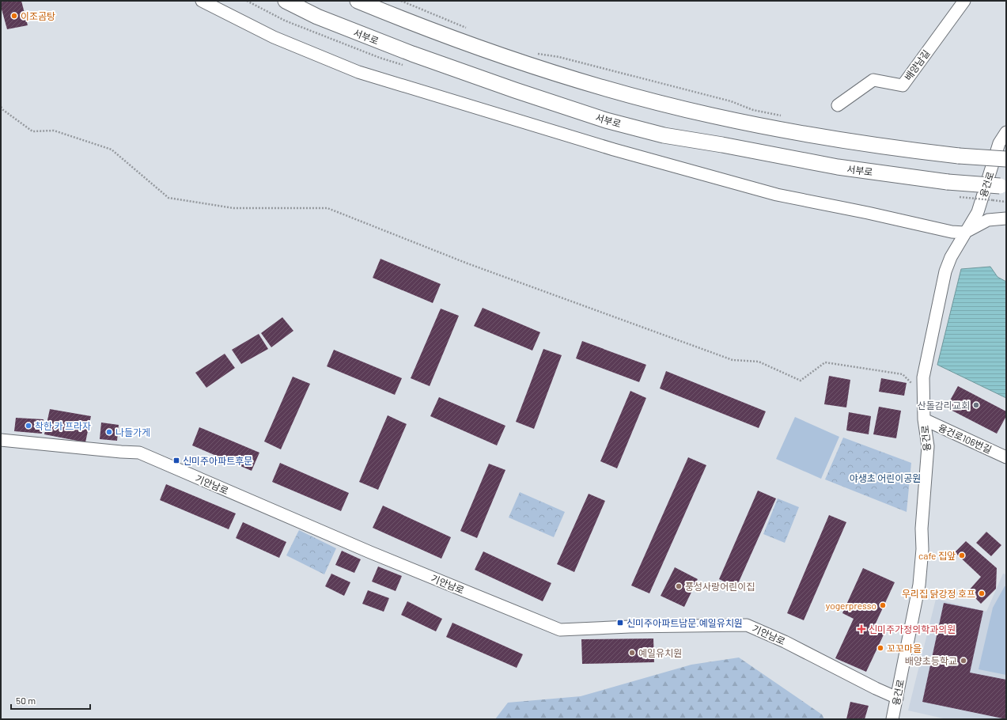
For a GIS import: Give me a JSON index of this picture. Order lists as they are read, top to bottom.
{
  "streets": {
    "main road": ["서부로"],
    "street": [
      "배양남길",
      "융건로",
      "융건로106번길",
      "기안남로"
    ]
  },
  "crossings": [
    ["융건로", "융건로106번길"],
    ["융건로", "기안남로"]
  ],
  "parks": ["야생초 어린이공원"],
  "places": {
    "other": [
      "이조곰탕",
      "산돌감리교회",
      "착한 카 프라자",
      "나들가게",
      "cafe 집앞",
      "풍성사랑어린이집",
      "우리집 닭강정 호프",
      "yogerpresso",
      "꼬꼬마을",
      "예일유치원",
      "배양초등학교"
    ],
    "transit": ["신미주아파트후문", "신미주아파트남문.예일유치원"],
    "health": ["신미주가정의학과의원"]
  },
  "scale_bar": "50 m"
}
